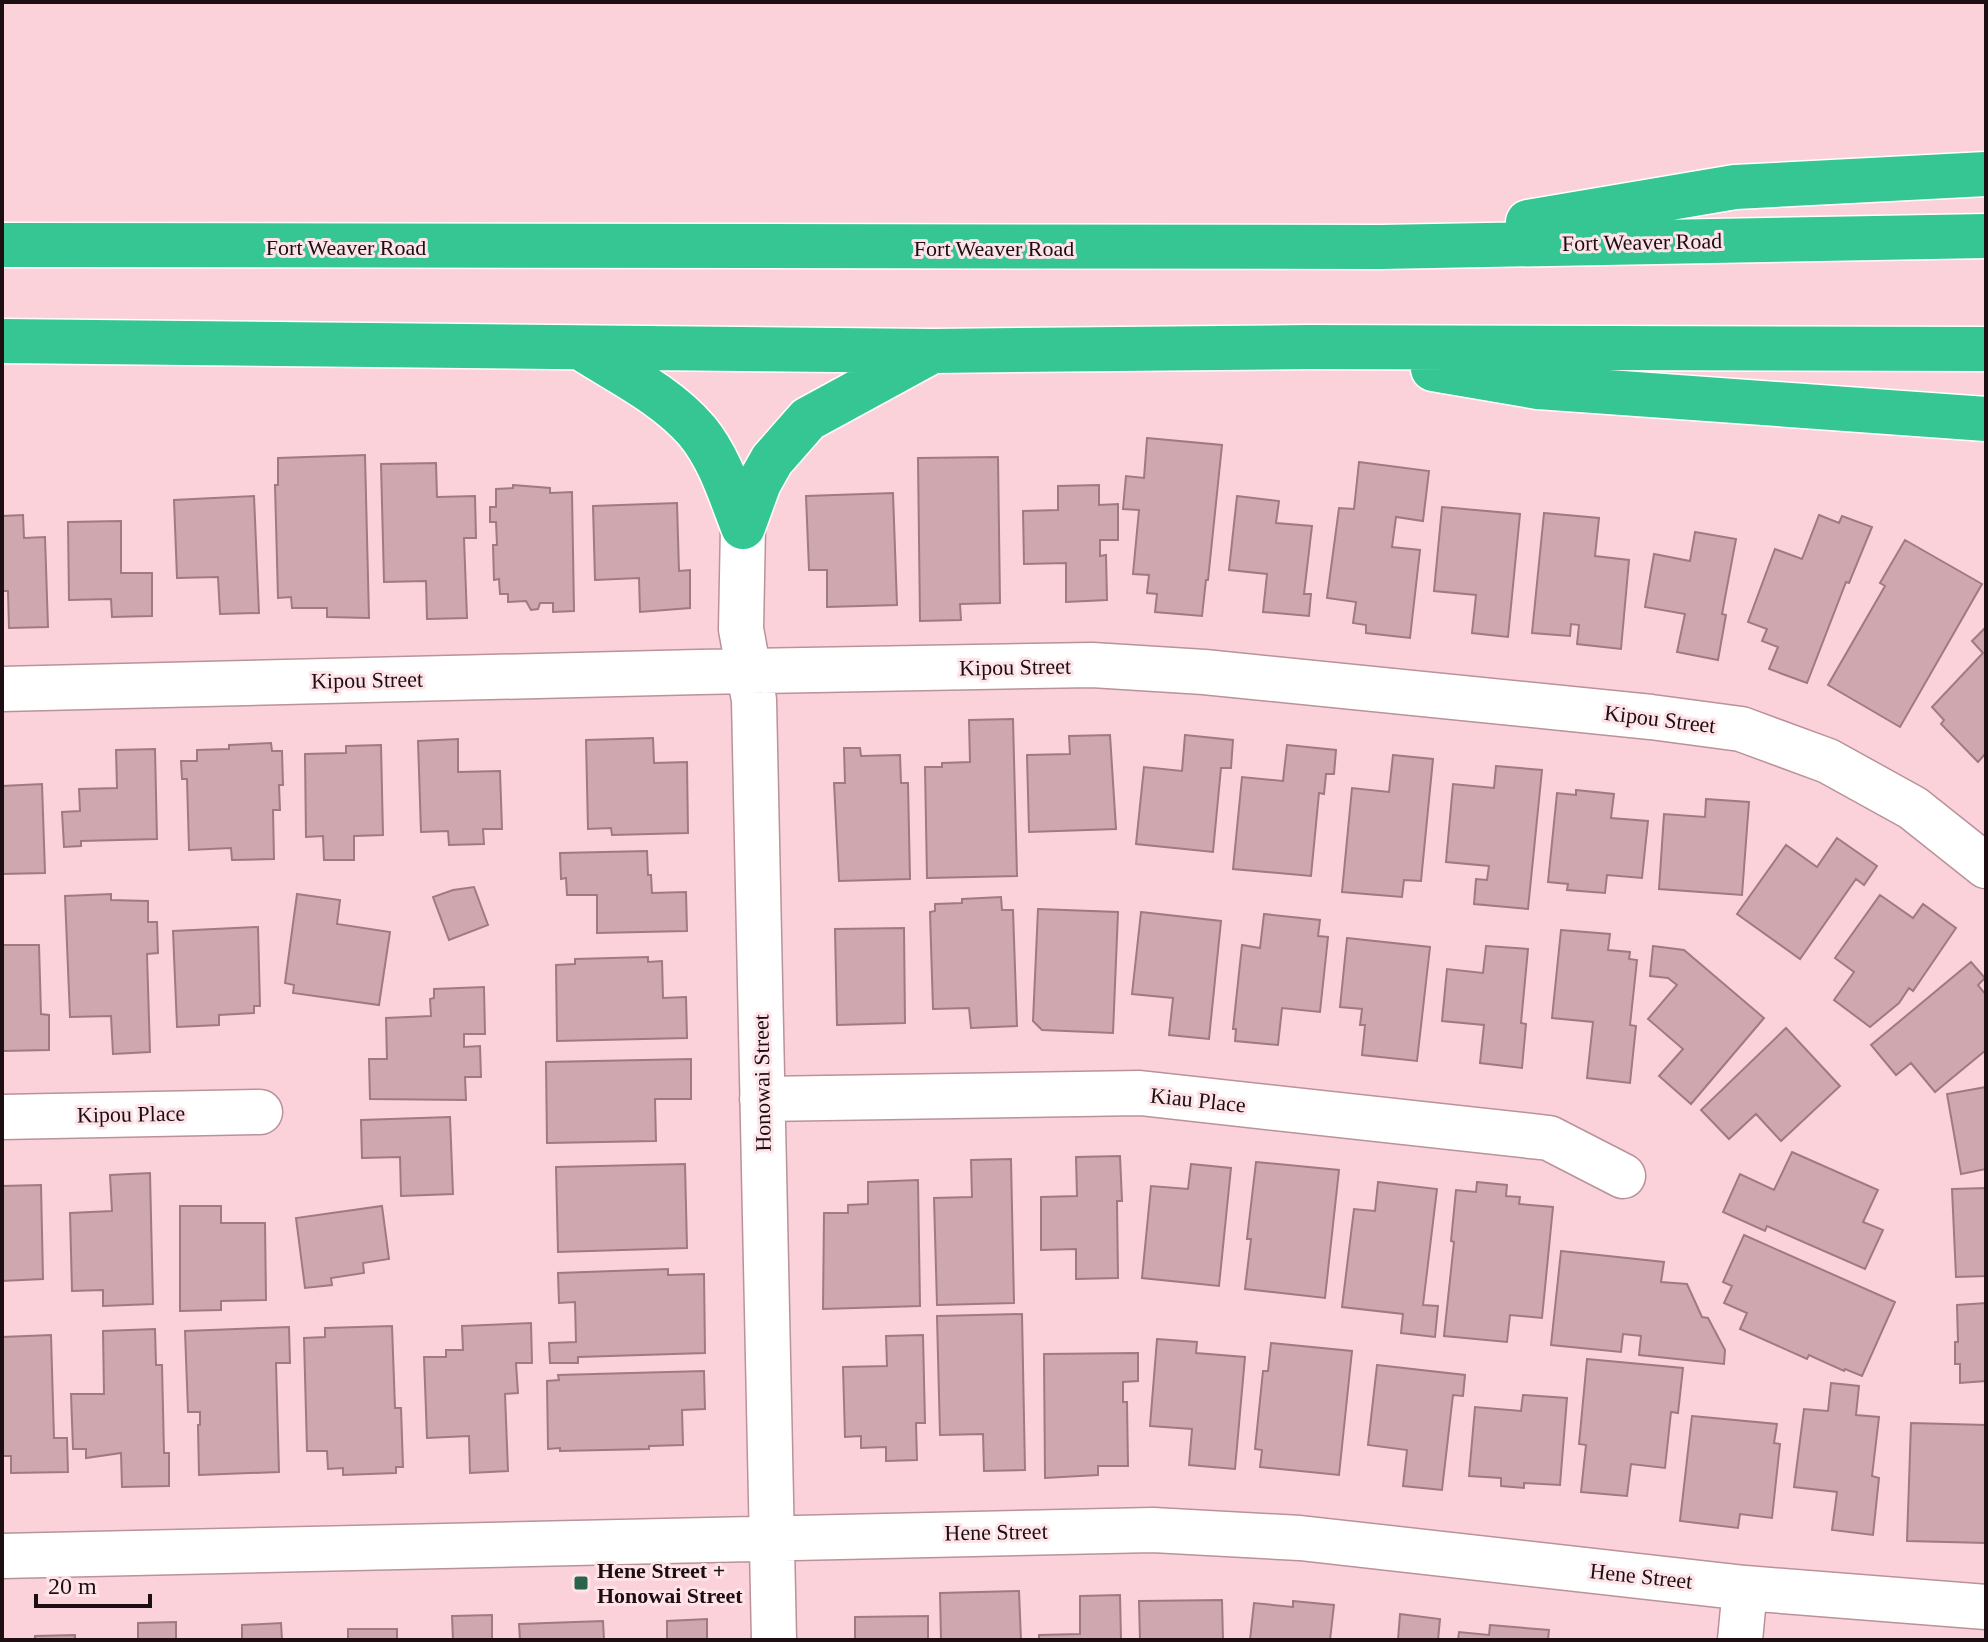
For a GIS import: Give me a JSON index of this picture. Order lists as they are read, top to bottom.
{
  "streets": {
    "highway": ["Fort Weaver Road"],
    "street": [
      "Kipou Street",
      "Honowai Street",
      "Kiau Place",
      "Kipou Place",
      "Hene Street"
    ]
  },
  "crossings": [
    ["Kipou Street", "Honowai Street"],
    ["Honowai Street", "Kiau Place"],
    ["Honowai Street", "Hene Street"]
  ],
  "places": {
    "transit": ["Hene Street + Honowai Street"]
  },
  "scale_bar": "20 m"
}
